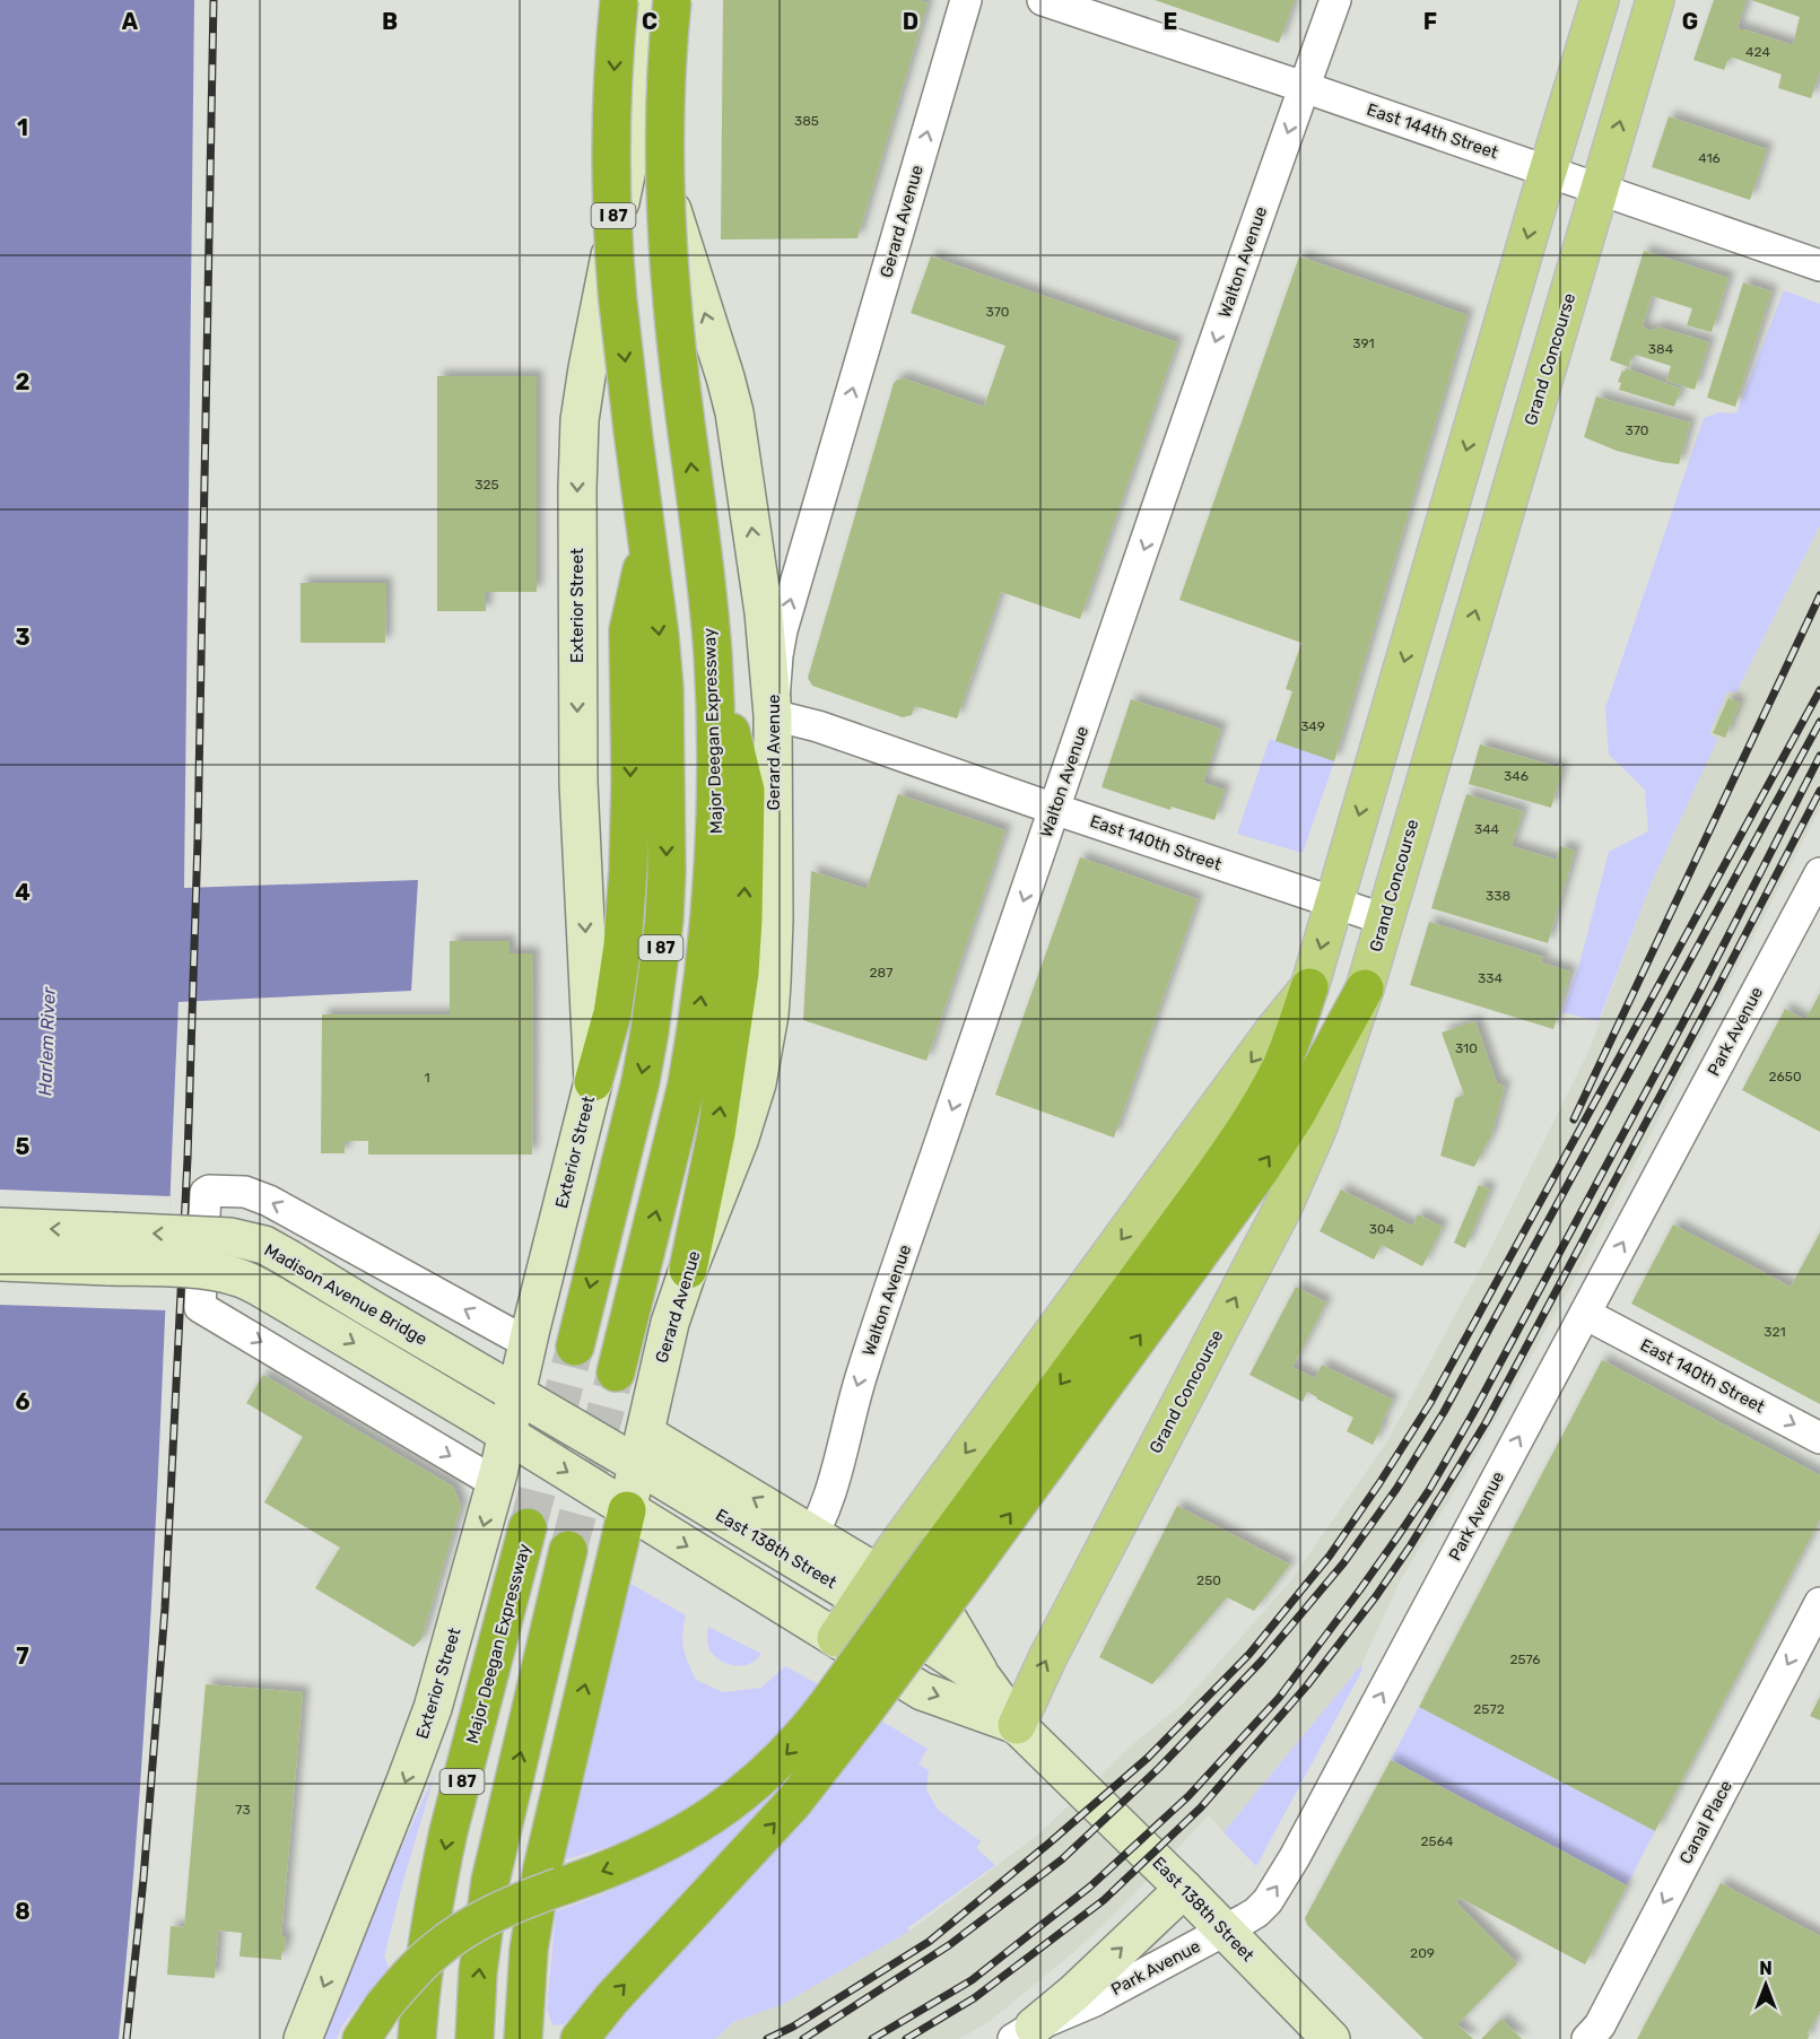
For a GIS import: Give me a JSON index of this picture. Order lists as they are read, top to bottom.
{
  "streets": {
    "highway": ["I 87", "Major Deegan Expressway"],
    "main road": [
      "Gerard Avenue",
      "Grand Concourse",
      "Exterior Street",
      "Madison Avenue Bridge",
      "East 138th Street"
    ],
    "street": [
      "East 144th Street",
      "Walton Avenue",
      "East 140th Street",
      "Park Avenue",
      "Canal Place"
    ]
  },
  "crossings": [
    ["East 144th Street", "Walton Avenue"],
    ["East 144th Street", "Grand Concourse"],
    ["Gerard Avenue", "Exterior Street"],
    ["Gerard Avenue", "East 140th Street"],
    ["Gerard Avenue", "East 138th Street"],
    ["Walton Avenue", "East 140th Street"],
    ["Walton Avenue", "East 138th Street"],
    ["Grand Concourse", "East 140th Street"],
    ["Grand Concourse", "East 138th Street"],
    ["Exterior Street", "East 140th Street"],
    ["Exterior Street", "Madison Avenue Bridge"],
    ["Exterior Street", "East 138th Street"],
    ["East 140th Street", "Park Avenue"],
    ["Park Avenue", "East 138th Street"],
    ["Madison Avenue Bridge", "East 138th Street"]
  ],
  "one_way": [
    "Gerard Avenue",
    "Walton Avenue",
    "Park Avenue",
    "Canal Place"
  ],
  "water": ["Harlem River"],
  "house_numbers": [
    "424",
    "385",
    "416",
    "370",
    "391",
    "384",
    "370",
    "325",
    "349",
    "346",
    "344",
    "338",
    "287",
    "334",
    "310",
    "2650",
    "1",
    "304",
    "321",
    "250",
    "2576",
    "2572",
    "73",
    "2564",
    "209"
  ],
  "north": "top",
  "grid": {
    "columns": [
      "A",
      "B",
      "C",
      "D",
      "E",
      "F",
      "G"
    ],
    "rows": [
      "1",
      "2",
      "3",
      "4",
      "5",
      "6",
      "7",
      "8"
    ]
  }
}
